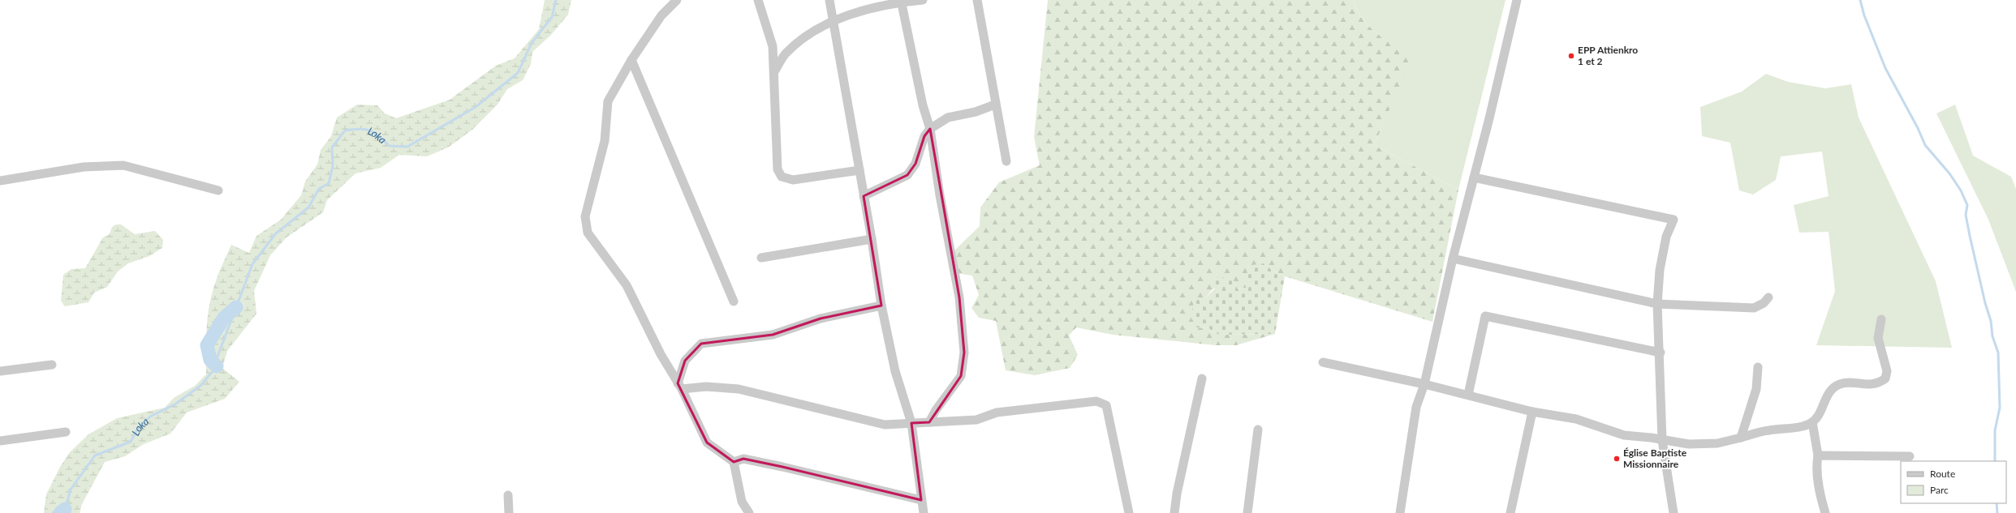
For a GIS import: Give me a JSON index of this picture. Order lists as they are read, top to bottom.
{
  "water": ["Loka"],
  "places": ["EPP Attienkro 1 et 2", "Église Baptiste Missionnaire"],
  "legend": ["Route", "Parc"]
}
